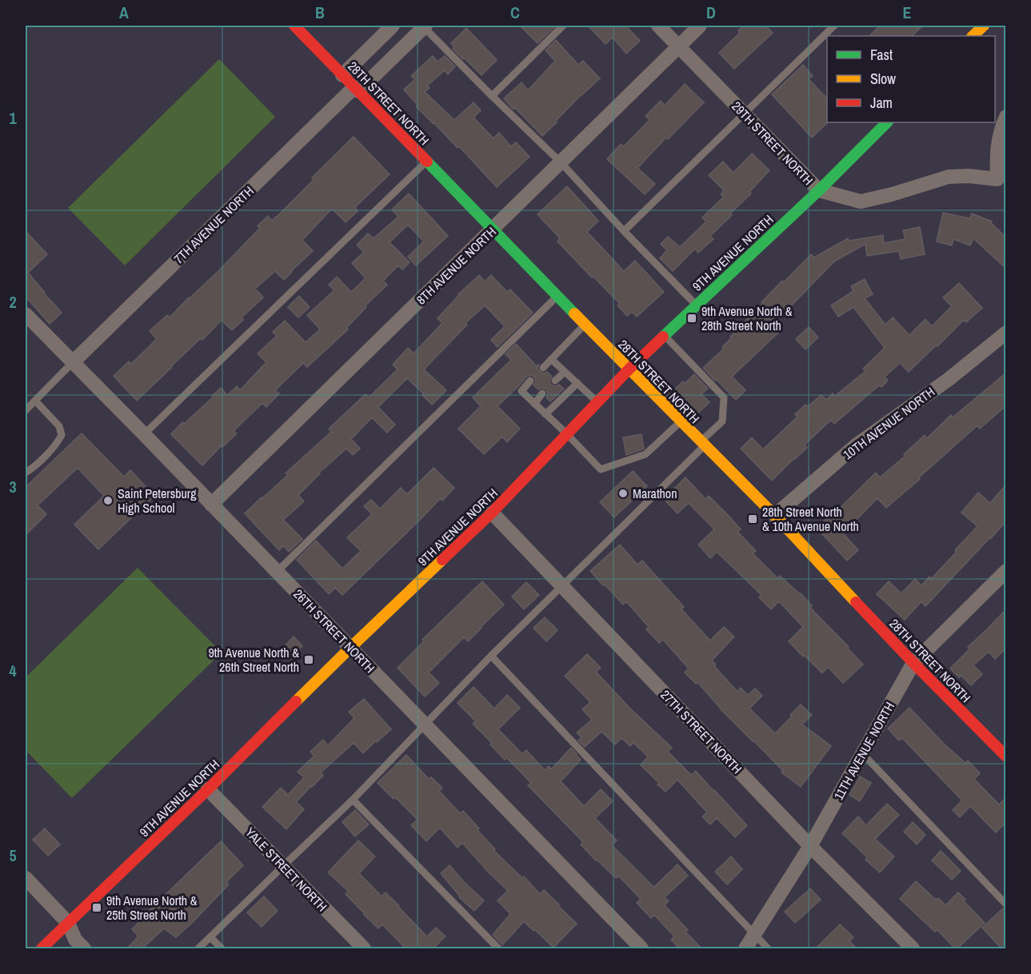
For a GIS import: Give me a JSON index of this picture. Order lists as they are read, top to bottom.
{
  "streets": {
    "street": [
      "28TH STREET NORTH",
      "29TH STREET NORTH",
      "7TH AVENUE NORTH",
      "9TH AVENUE NORTH",
      "8TH AVENUE NORTH",
      "10TH AVENUE NORTH",
      "26TH STREET NORTH",
      "27TH STREET NORTH",
      "11TH AVENUE NORTH",
      "YALE STREET NORTH"
    ]
  },
  "crossings": [
    ["28TH STREET NORTH", "7TH AVENUE NORTH"],
    ["28TH STREET NORTH", "9TH AVENUE NORTH"],
    ["28TH STREET NORTH", "8TH AVENUE NORTH"],
    ["28TH STREET NORTH", "10TH AVENUE NORTH"],
    ["28TH STREET NORTH", "11TH AVENUE NORTH"],
    ["29TH STREET NORTH", "9TH AVENUE NORTH"],
    ["29TH STREET NORTH", "8TH AVENUE NORTH"],
    ["7TH AVENUE NORTH", "26TH STREET NORTH"],
    ["9TH AVENUE NORTH", "26TH STREET NORTH"],
    ["9TH AVENUE NORTH", "27TH STREET NORTH"],
    ["9TH AVENUE NORTH", "YALE STREET NORTH"],
    ["8TH AVENUE NORTH", "26TH STREET NORTH"],
    ["27TH STREET NORTH", "11TH AVENUE NORTH"]
  ],
  "places": {
    "transit": [
      "9th Avenue North & 28th Street North",
      "28th Street North & 10th Avenue North",
      "9th Avenue North & 26th Street North",
      "9th Avenue North & 25th Street North"
    ],
    "other": ["Marathon", "Saint Petersburg High School"]
  },
  "legend": ["Fast", "Slow", "Jam"],
  "grid": {
    "columns": [
      "A",
      "B",
      "C",
      "D",
      "E"
    ],
    "rows": [
      "1",
      "2",
      "3",
      "4",
      "5"
    ]
  }
}
